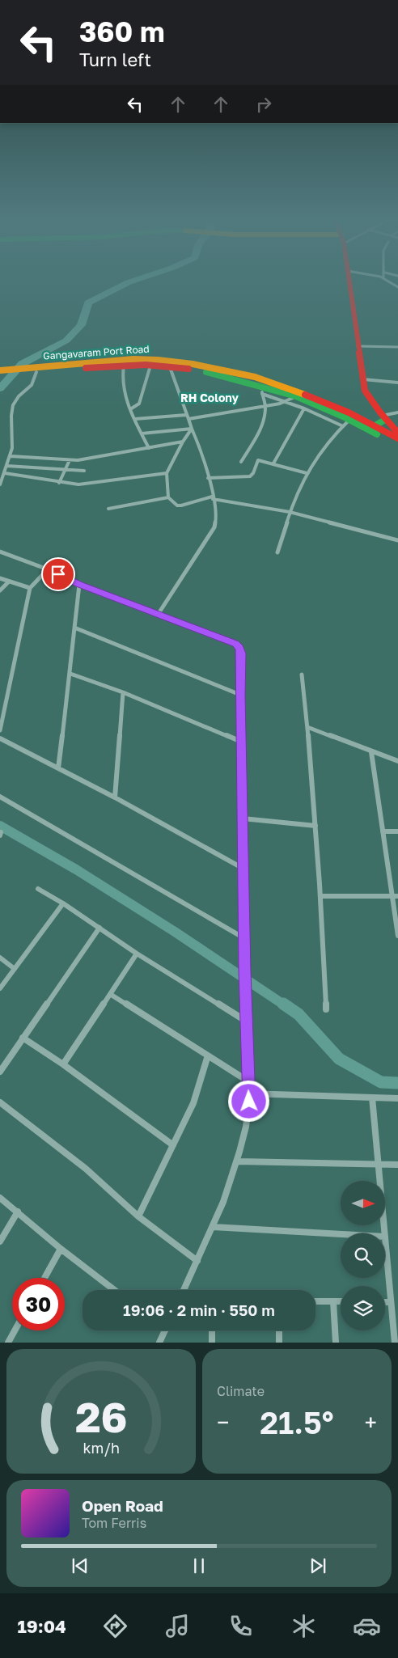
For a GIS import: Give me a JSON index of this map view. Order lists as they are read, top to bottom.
{
  "streets": {
    "street": ["Gangavaram Port Road"]
  },
  "districts": ["RH Colony"],
  "north": "right",
  "page": {
    "turn": ["360 m", "Turn left"],
    "limit": "30",
    "trip": "19:06 · 2 min · 550 m",
    "tile": "Climate",
    "heat": ["−", "21.5°", "+"],
    "song": ["Open Road", "Tom Ferris"],
    "tabs": "19:04",
    "gauge": ["26", "km/h"]
  }
}
